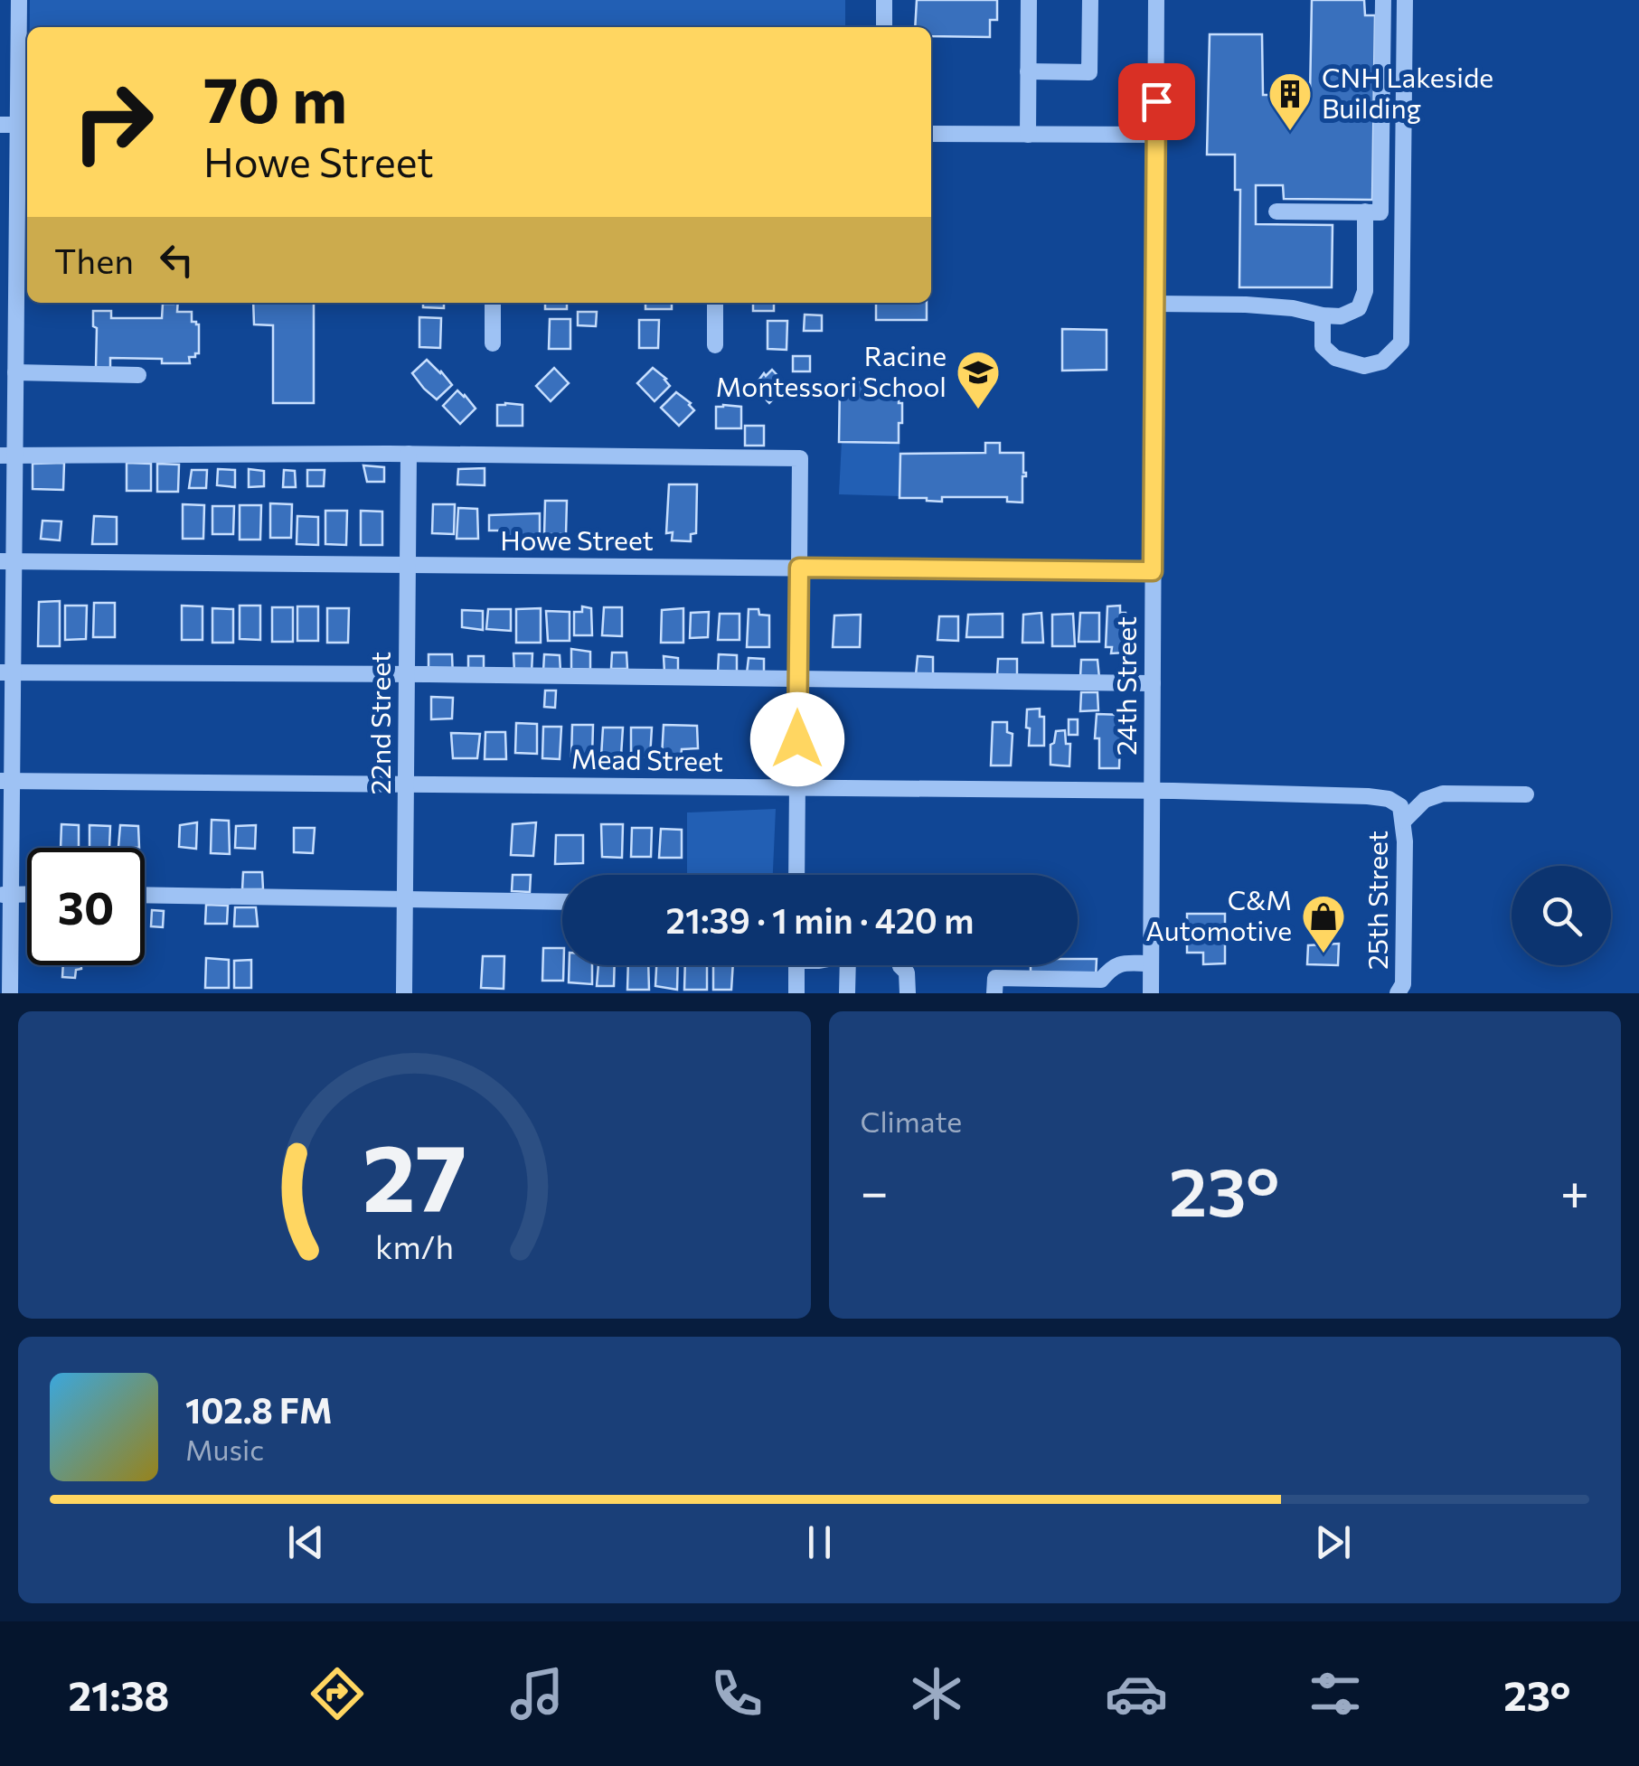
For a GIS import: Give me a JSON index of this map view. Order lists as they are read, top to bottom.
{
  "streets": {
    "street": [
      "Howe Street",
      "24th Street",
      "22nd Street",
      "Mead Street",
      "25th Street"
    ]
  },
  "crossings": [
    ["Howe Street", "24th Street"],
    ["Howe Street", "22nd Street"],
    ["24th Street", "Mead Street"],
    ["22nd Street", "Mead Street"],
    ["Mead Street", "25th Street"]
  ],
  "places": {
    "building": ["CNH Lakeside Building"],
    "school or university": ["Racine Montessori School"],
    "shop": ["C&M Automotive"]
  },
  "page": {
    "turn": ["70 m", "Howe Street"],
    "then": "Then",
    "limit": "30",
    "trip": "21:39 · 1 min · 420 m",
    "tile": "Climate",
    "heat": ["−", "23°", "+"],
    "song": ["102.8 FM", "Music"],
    "tabs": ["21:38", "23°"],
    "gauge": ["27", "km/h"]
  }
}
